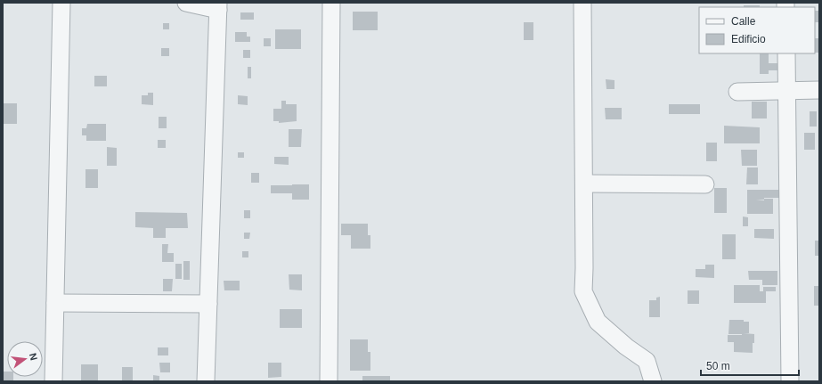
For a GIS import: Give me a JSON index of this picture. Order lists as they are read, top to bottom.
{
  "legend": ["Calle", "Edificio"],
  "scale_bar": "50 m",
  "north": "right"
}
